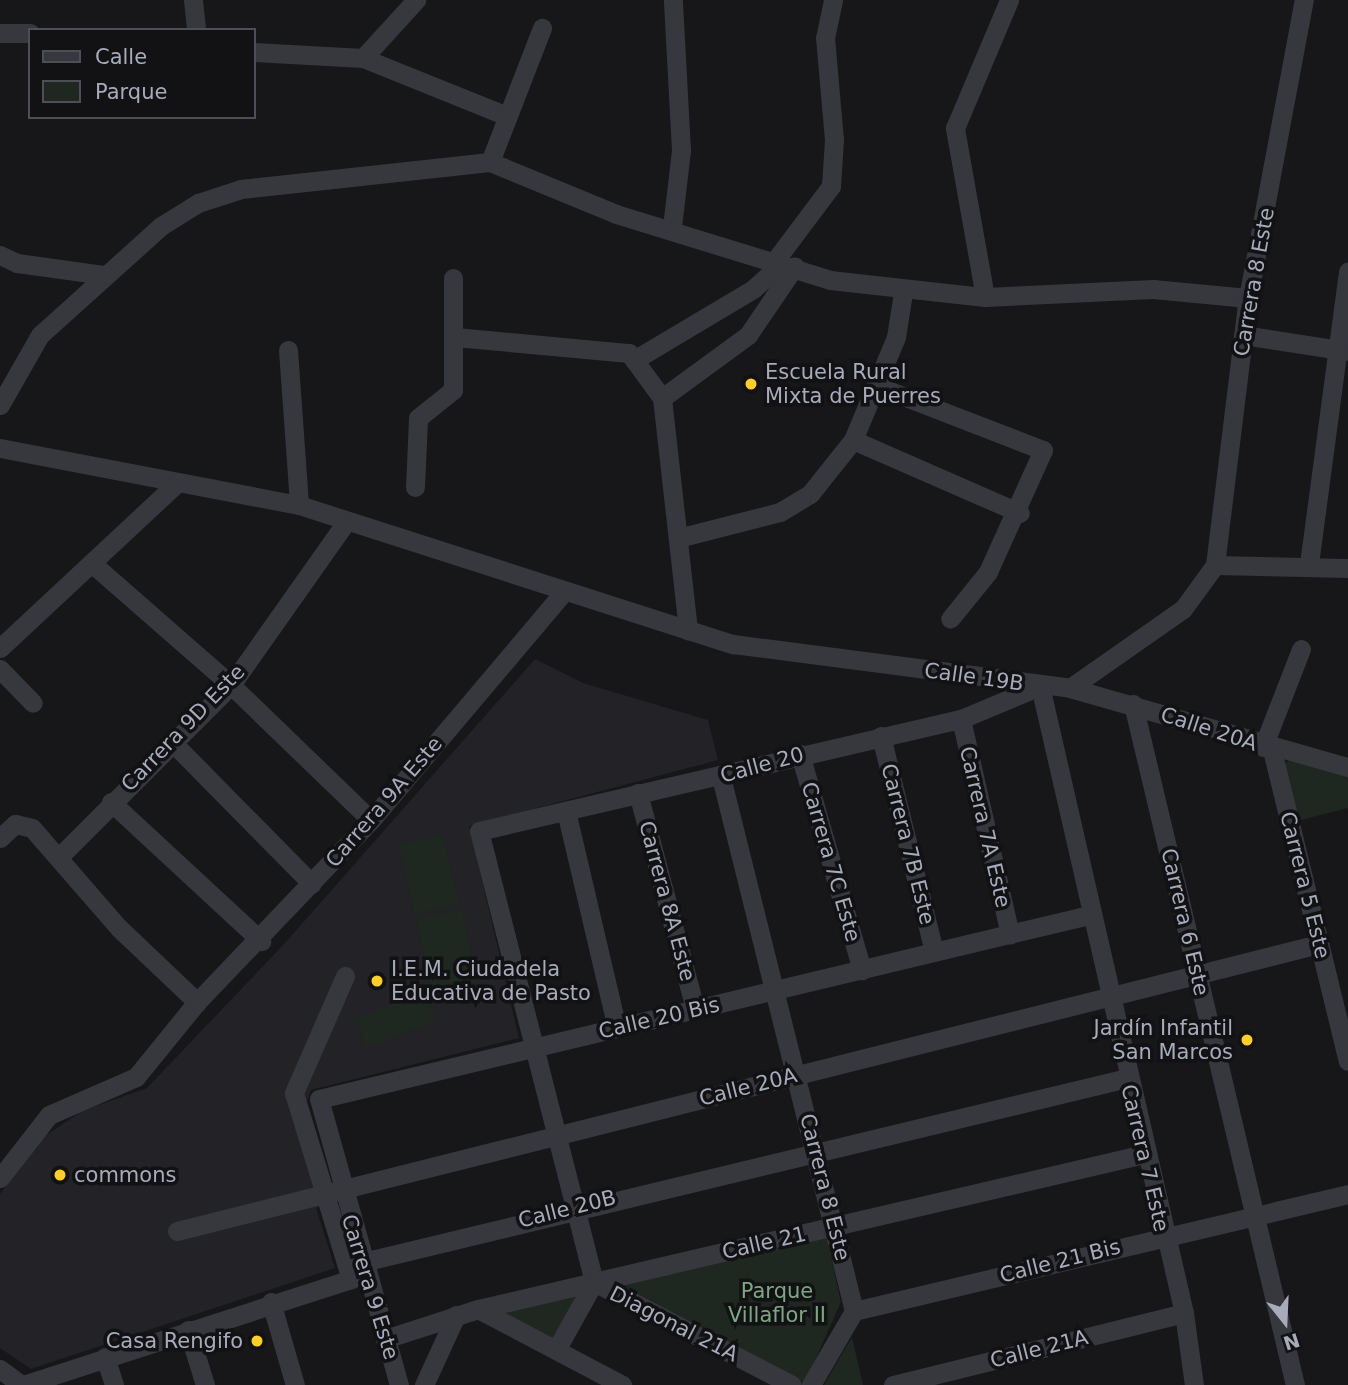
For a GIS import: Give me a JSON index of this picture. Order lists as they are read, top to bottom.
{
  "streets": {
    "street": [
      "Carrera 8 Este",
      "Calle 19B",
      "Carrera 9D Este",
      "Calle 20A",
      "Calle 20",
      "Carrera 9A Este",
      "Carrera 7A Este",
      "Carrera 7B Este",
      "Carrera 7C Este",
      "Carrera 5 Este",
      "Carrera 8A Este",
      "Carrera 6 Este",
      "Calle 20 Bis",
      "Carrera 7 Este",
      "Calle 20B",
      "Calle 21",
      "Calle 21 Bis",
      "Carrera 9 Este",
      "Diagonal 21A",
      "Calle 21A"
    ]
  },
  "crossings": [
    ["Carrera 8 Este", "Calle 20A"],
    ["Carrera 8 Este", "Calle 20"],
    ["Carrera 8 Este", "Calle 20 Bis"],
    ["Carrera 8 Este", "Calle 20B"],
    ["Carrera 8 Este", "Calle 21"],
    ["Carrera 8 Este", "Calle 21 Bis"],
    ["Calle 19B", "Carrera 9D Este"],
    ["Calle 19B", "Calle 20A"],
    ["Calle 19B", "Calle 20"],
    ["Calle 19B", "Carrera 9A Este"],
    ["Calle 19B", "Carrera 7 Este"],
    ["Calle 20A", "Carrera 5 Este"],
    ["Calle 20A", "Carrera 6 Este"],
    ["Calle 20A", "Calle 20 Bis"],
    ["Calle 20A", "Carrera 7 Este"],
    ["Calle 20A", "Carrera 9 Este"],
    ["Calle 20", "Carrera 7A Este"],
    ["Calle 20", "Carrera 7B Este"],
    ["Calle 20", "Carrera 7C Este"],
    ["Calle 20", "Carrera 8A Este"],
    ["Calle 20", "Calle 20 Bis"],
    ["Calle 20", "Carrera 7 Este"],
    ["Carrera 7A Este", "Calle 20 Bis"],
    ["Carrera 7B Este", "Calle 20 Bis"],
    ["Carrera 7C Este", "Calle 20 Bis"],
    ["Carrera 8A Este", "Calle 20 Bis"],
    ["Carrera 6 Este", "Calle 21 Bis"],
    ["Calle 20 Bis", "Carrera 7 Este"],
    ["Calle 20 Bis", "Carrera 9 Este"],
    ["Carrera 7 Este", "Calle 20B"],
    ["Carrera 7 Este", "Calle 21"],
    ["Carrera 7 Este", "Calle 21 Bis"],
    ["Carrera 7 Este", "Calle 21A"],
    ["Calle 20B", "Carrera 9 Este"],
    ["Calle 21", "Carrera 9 Este"],
    ["Calle 21", "Diagonal 21A"]
  ],
  "parks": ["Parque Villaflor II"],
  "places": [
    "Escuela Rural Mixta de Puerres",
    "I.E.M. Ciudadela Educativa de Pasto",
    "Jardín Infantil San Marcos",
    "commons",
    "Casa Rengifo"
  ],
  "legend": ["Calle", "Parque"],
  "north": "bottom"
}
